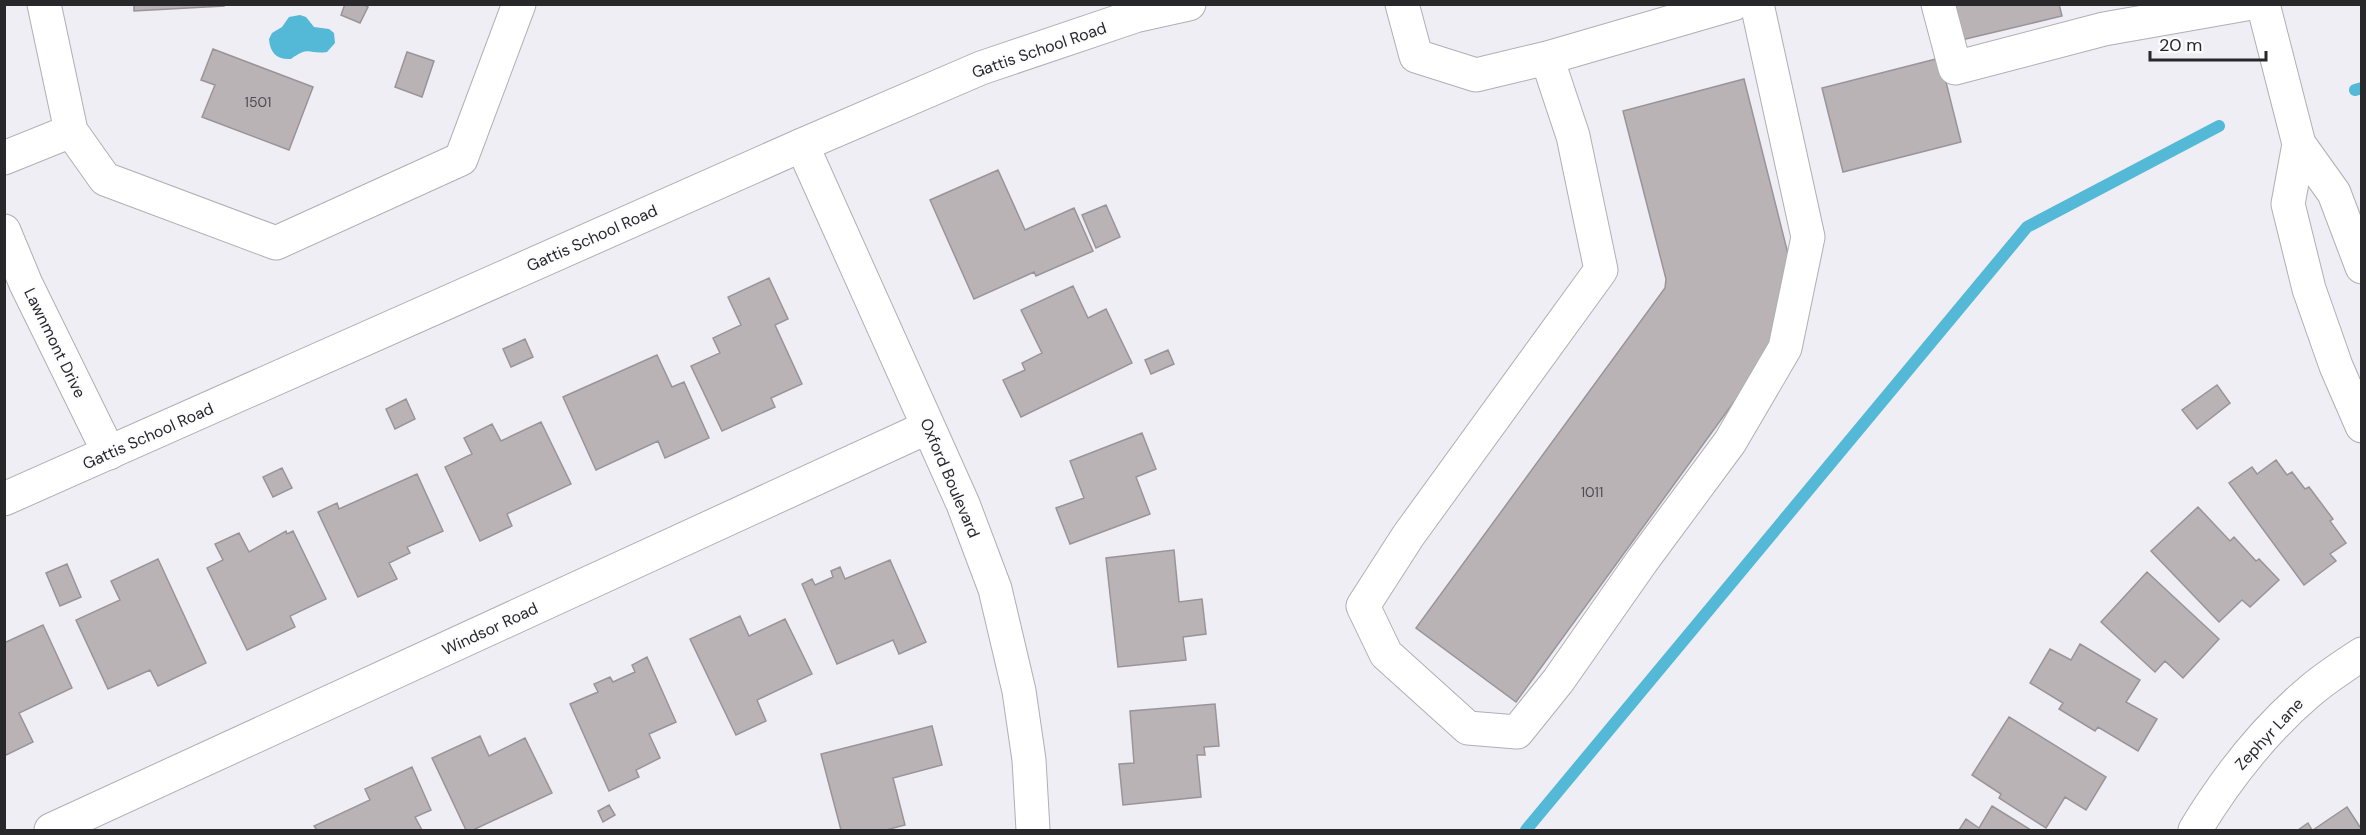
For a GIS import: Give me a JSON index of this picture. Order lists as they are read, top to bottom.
{
  "streets": {
    "street": [
      "Gattis School Road",
      "Lawnmont Drive",
      "Oxford Boulevard",
      "Windsor Road",
      "Zephyr Lane"
    ]
  },
  "crossings": [
    ["Gattis School Road", "Lawnmont Drive"],
    ["Gattis School Road", "Oxford Boulevard"],
    ["Oxford Boulevard", "Windsor Road"]
  ],
  "house_numbers": ["1501", "1011"],
  "scale_bar": "20 m"
}
